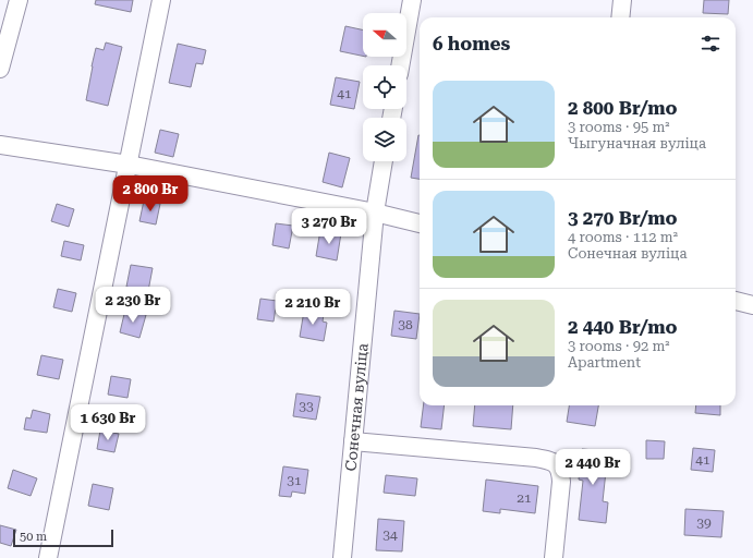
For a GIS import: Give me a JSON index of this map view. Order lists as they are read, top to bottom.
{
  "streets": {
    "street": ["Сонечная вуліца"]
  },
  "house_numbers": [
    "41",
    "38",
    "33",
    "41",
    "31",
    "21",
    "39",
    "34"
  ],
  "scale_bar": "50 m",
  "north": "left",
  "page": {
    "heading": "6 homes",
    "list": [
      {
        "name": "2 800 Br/mo",
        "note": "3 rooms · 95 m² · Чыгуначная вуліца"
      },
      {
        "name": "3 270 Br/mo",
        "note": "4 rooms · 112 m² · Сонечная вуліца"
      },
      {
        "name": "2 440 Br/mo",
        "note": "3 rooms · 92 m² · Apartment"
      }
    ],
    "price": [
      "2 800 Br",
      "3 270 Br",
      "2 230 Br",
      "2 210 Br",
      "1 630 Br",
      "2 440 Br"
    ],
    "scale": "50 m"
  }
}
